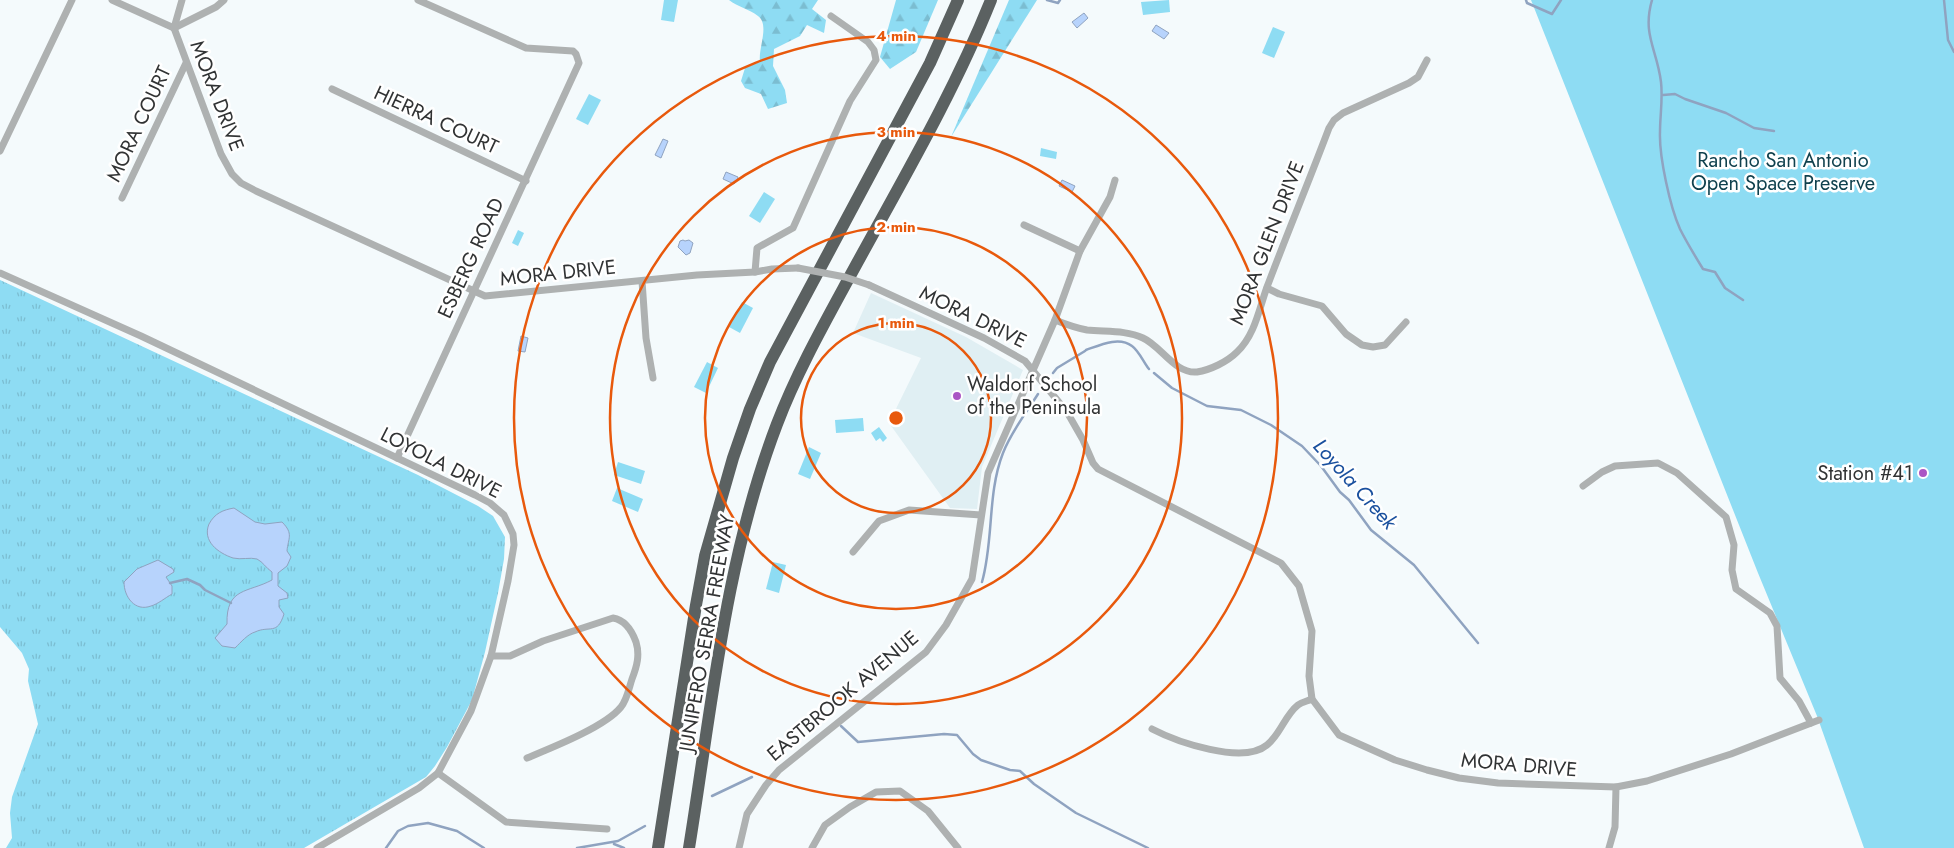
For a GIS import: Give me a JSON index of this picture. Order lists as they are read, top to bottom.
{
  "streets": {
    "highway": ["JUNIPERO SERRA FREEWAY"],
    "street": [
      "MORA DRIVE",
      "HIERRA COURT",
      "MORA COURT",
      "MORA GLEN DRIVE",
      "ESBERG ROAD",
      "LOYOLA DRIVE",
      "EASTBROOK AVENUE"
    ]
  },
  "crossings": [
    ["MORA DRIVE", "MORA COURT"],
    ["MORA DRIVE", "ESBERG ROAD"],
    ["MORA DRIVE", "EASTBROOK AVENUE"],
    ["HIERRA COURT", "ESBERG ROAD"],
    ["MORA GLEN DRIVE", "EASTBROOK AVENUE"],
    ["ESBERG ROAD", "LOYOLA DRIVE"]
  ],
  "water": ["Loyola Creek"],
  "parks": ["Rancho San Antonio Open Space Preserve"],
  "places": ["Waldorf School of the Peninsula", "Station #41"],
  "rings": [
    "4 min",
    "3 min",
    "2 min",
    "1 min"
  ]
}
